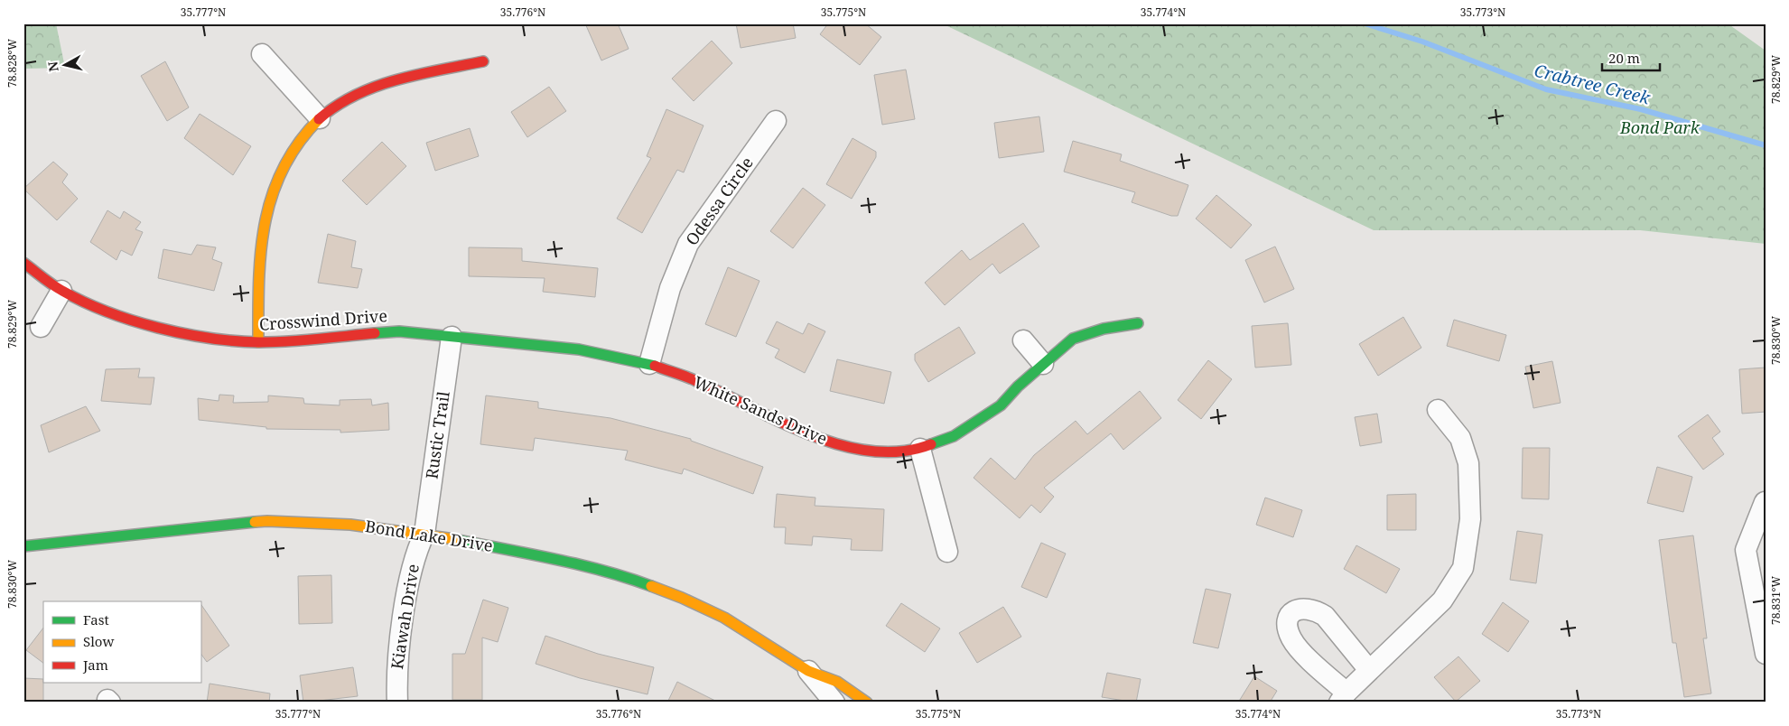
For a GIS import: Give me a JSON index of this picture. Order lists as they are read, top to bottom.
{
  "streets": {
    "street": [
      "Odessa Circle",
      "Crosswind Drive",
      "White Sands Drive",
      "Rustic Trail",
      "Bond Lake Drive",
      "Kiawah Drive"
    ]
  },
  "crossings": [
    ["Odessa Circle", "White Sands Drive"],
    ["Crosswind Drive", "White Sands Drive"],
    ["Crosswind Drive", "Rustic Trail"],
    ["White Sands Drive", "Rustic Trail"],
    ["Rustic Trail", "Bond Lake Drive"],
    ["Rustic Trail", "Kiawah Drive"],
    ["Bond Lake Drive", "Kiawah Drive"]
  ],
  "water": ["Crabtree Creek"],
  "parks": ["Bond Park"],
  "legend": ["Fast", "Slow", "Jam"],
  "scale_bar": "20 m",
  "north": "left",
  "coordinates": [
    "35.777°N",
    "35.776°N",
    "35.775°N",
    "35.774°N",
    "35.773°N",
    "78.828°W",
    "78.829°W",
    "78.830°W",
    "78.831°W"
  ]
}
